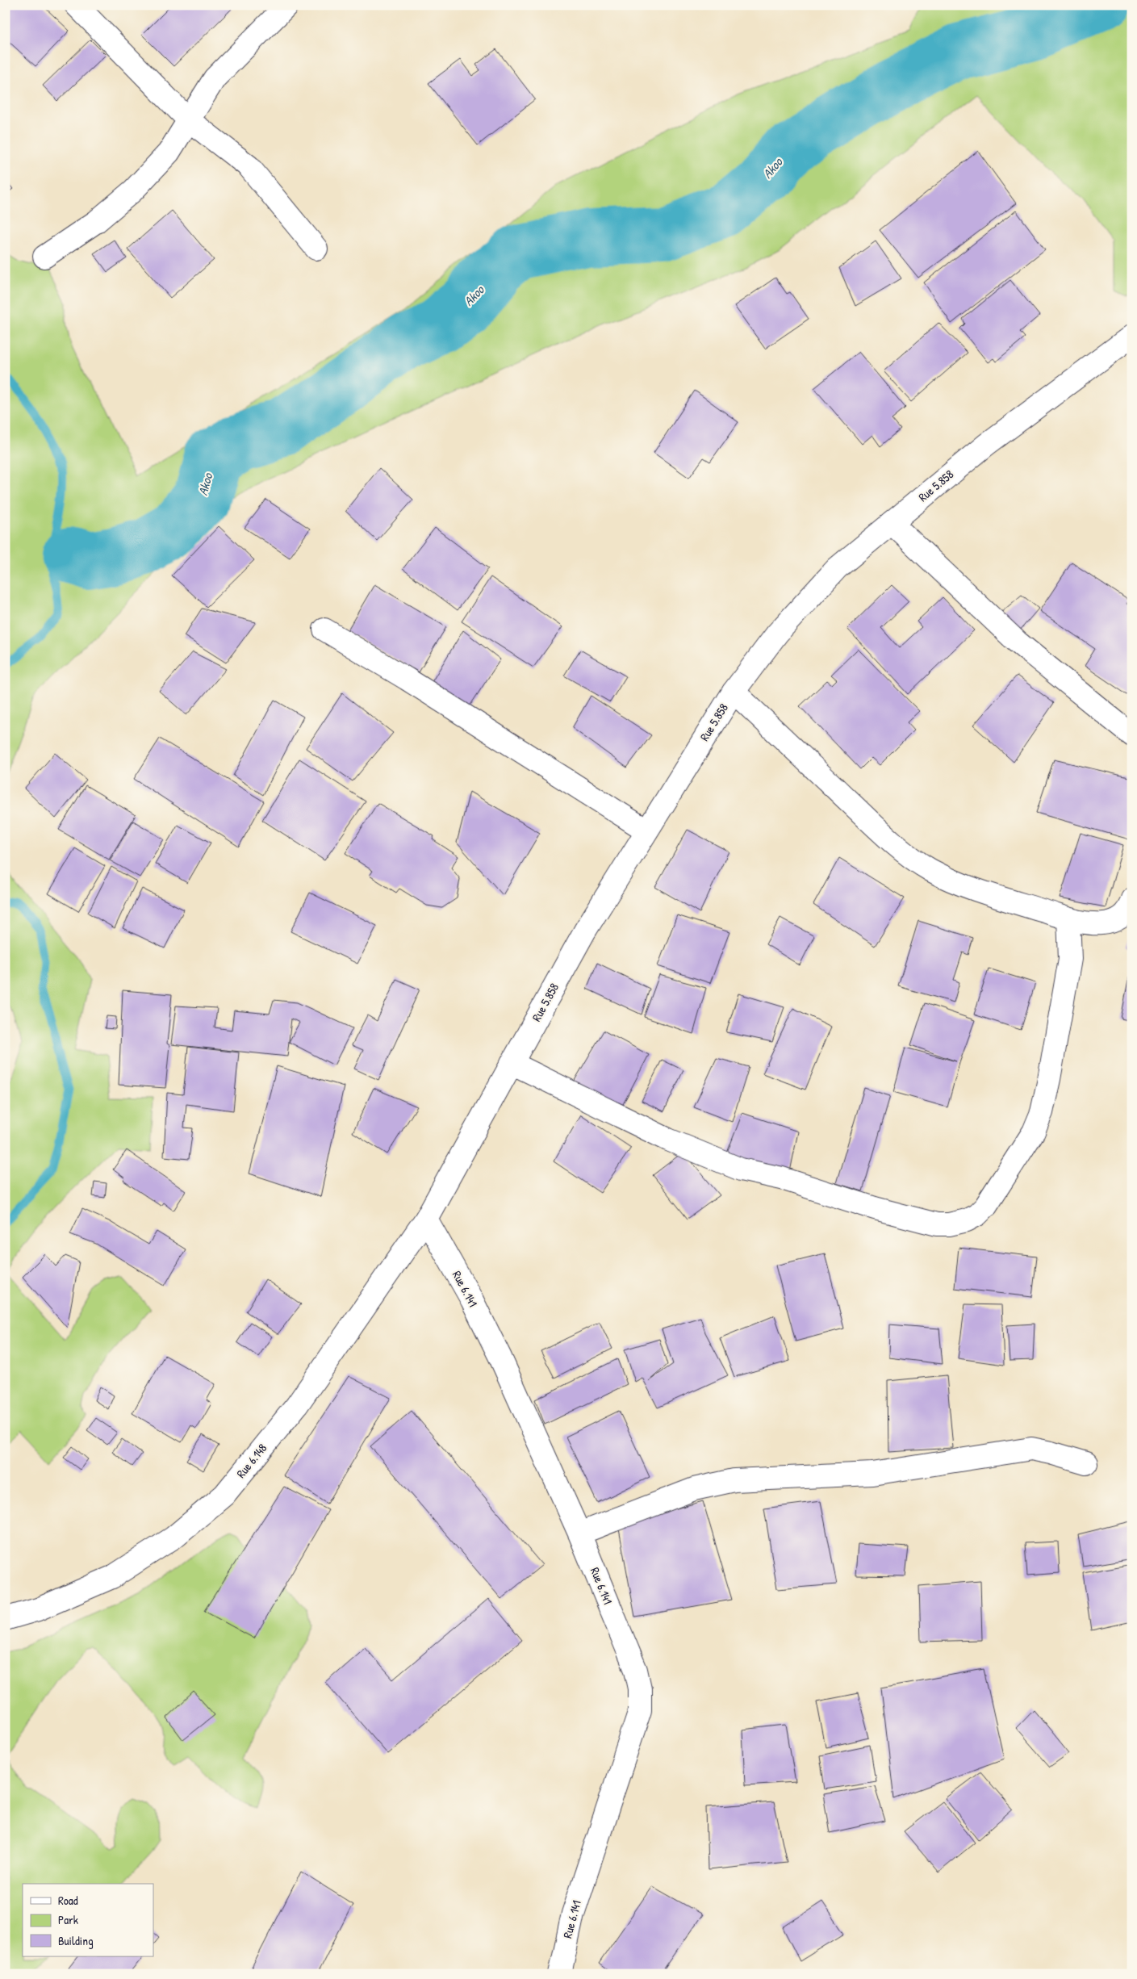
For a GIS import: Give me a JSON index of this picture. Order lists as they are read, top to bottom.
{
  "streets": {
    "street": ["Rue 5.858", "Rue 6.141", "Rue 6.148"]
  },
  "crossings": [
    ["Rue 5.858", "Rue 6.141"],
    ["Rue 5.858", "Rue 6.148"],
    ["Rue 6.141", "Rue 6.148"]
  ],
  "water": ["Akoo"],
  "legend": ["Road", "Park", "Building"]
}
